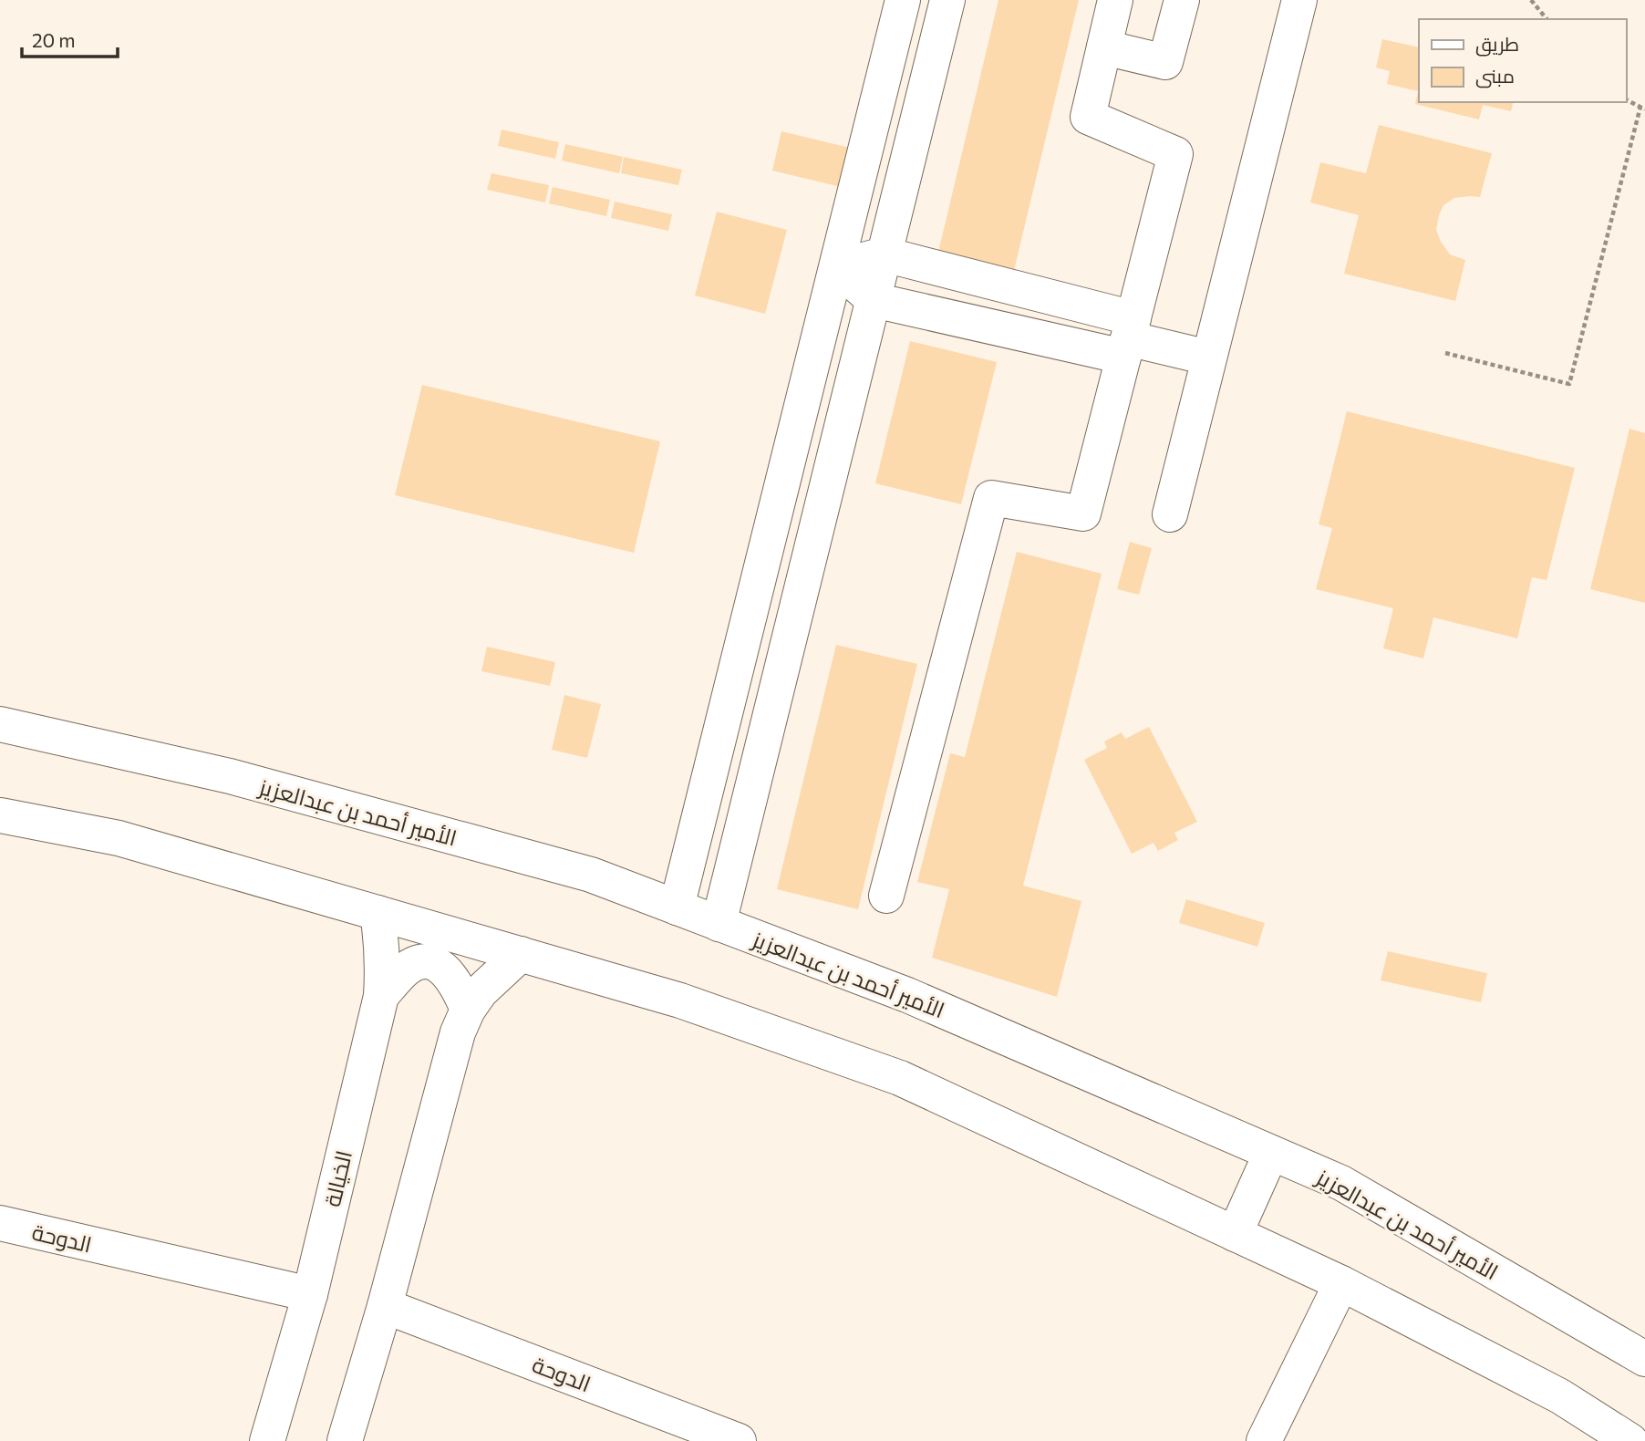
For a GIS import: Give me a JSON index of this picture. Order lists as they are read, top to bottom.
{
  "streets": {
    "street": ["الأمير أحمد بن عبدالعزيز", "الخيالة", "الدوحة"]
  },
  "crossings": [
    ["الخيالة", "الدوحة"]
  ],
  "legend": ["طريق", "مبنى"],
  "scale_bar": "20 m"
}
